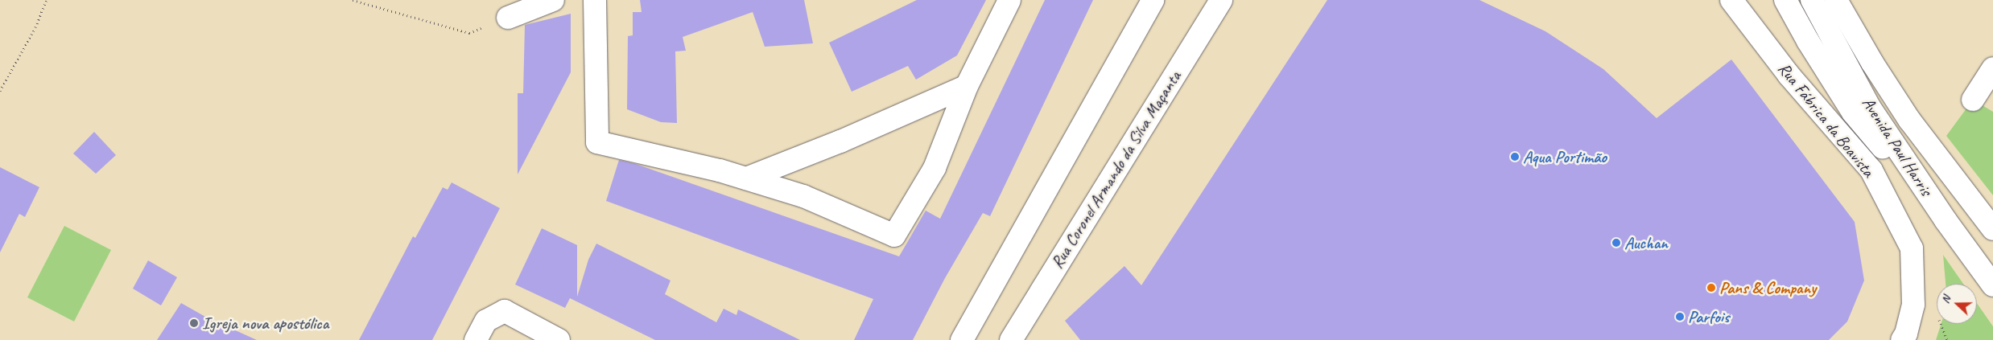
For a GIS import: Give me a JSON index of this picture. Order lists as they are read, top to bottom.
{
  "streets": {
    "main road": ["Rua Fábrica da Boavista", "Avenida Paul Harris", "Rua Coronel Armando da Silva Maçanta"]
  },
  "places": [
    "Aqua Portimão",
    "Auchan",
    "Pans & Company",
    "Parfois",
    "Igreja nova apostólica"
  ],
  "north": "left"
}
